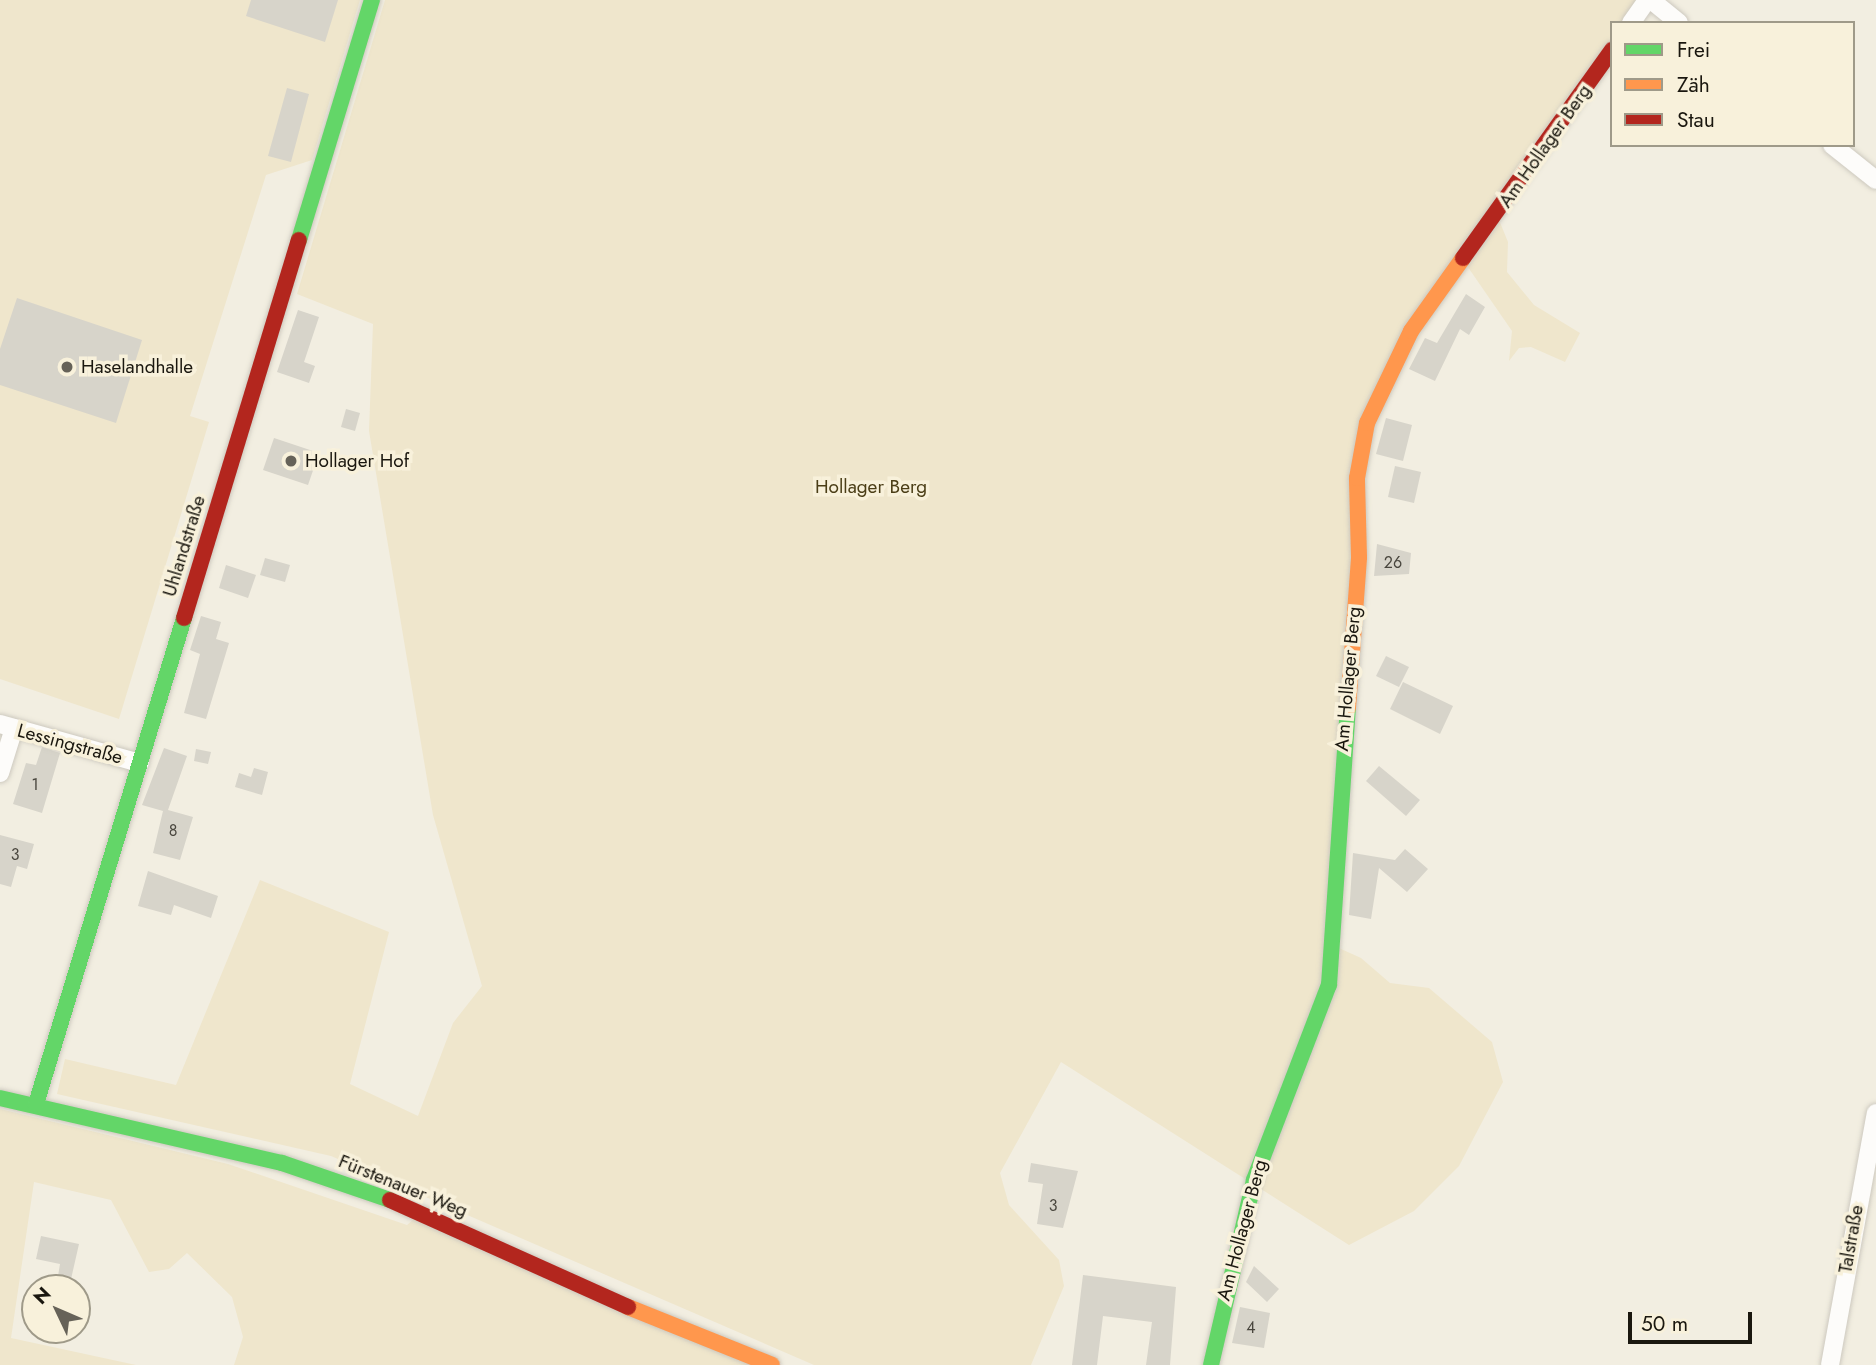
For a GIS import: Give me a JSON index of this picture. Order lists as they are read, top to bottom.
{
  "streets": {
    "street": [
      "Am Hollager Berg",
      "Uhlandstraße",
      "Lessingstraße",
      "Fürstenauer Weg",
      "Talstraße"
    ]
  },
  "crossings": [
    ["Uhlandstraße", "Lessingstraße"],
    ["Uhlandstraße", "Fürstenauer Weg"]
  ],
  "parks": ["Hollager Berg"],
  "places": ["Haselandhalle", "Hollager Hof"],
  "house_numbers": [
    "26",
    "1",
    "8",
    "3",
    "3",
    "4"
  ],
  "legend": ["Frei", "Zäh", "Stau"],
  "scale_bar": "50 m",
  "north": "top left"
}
